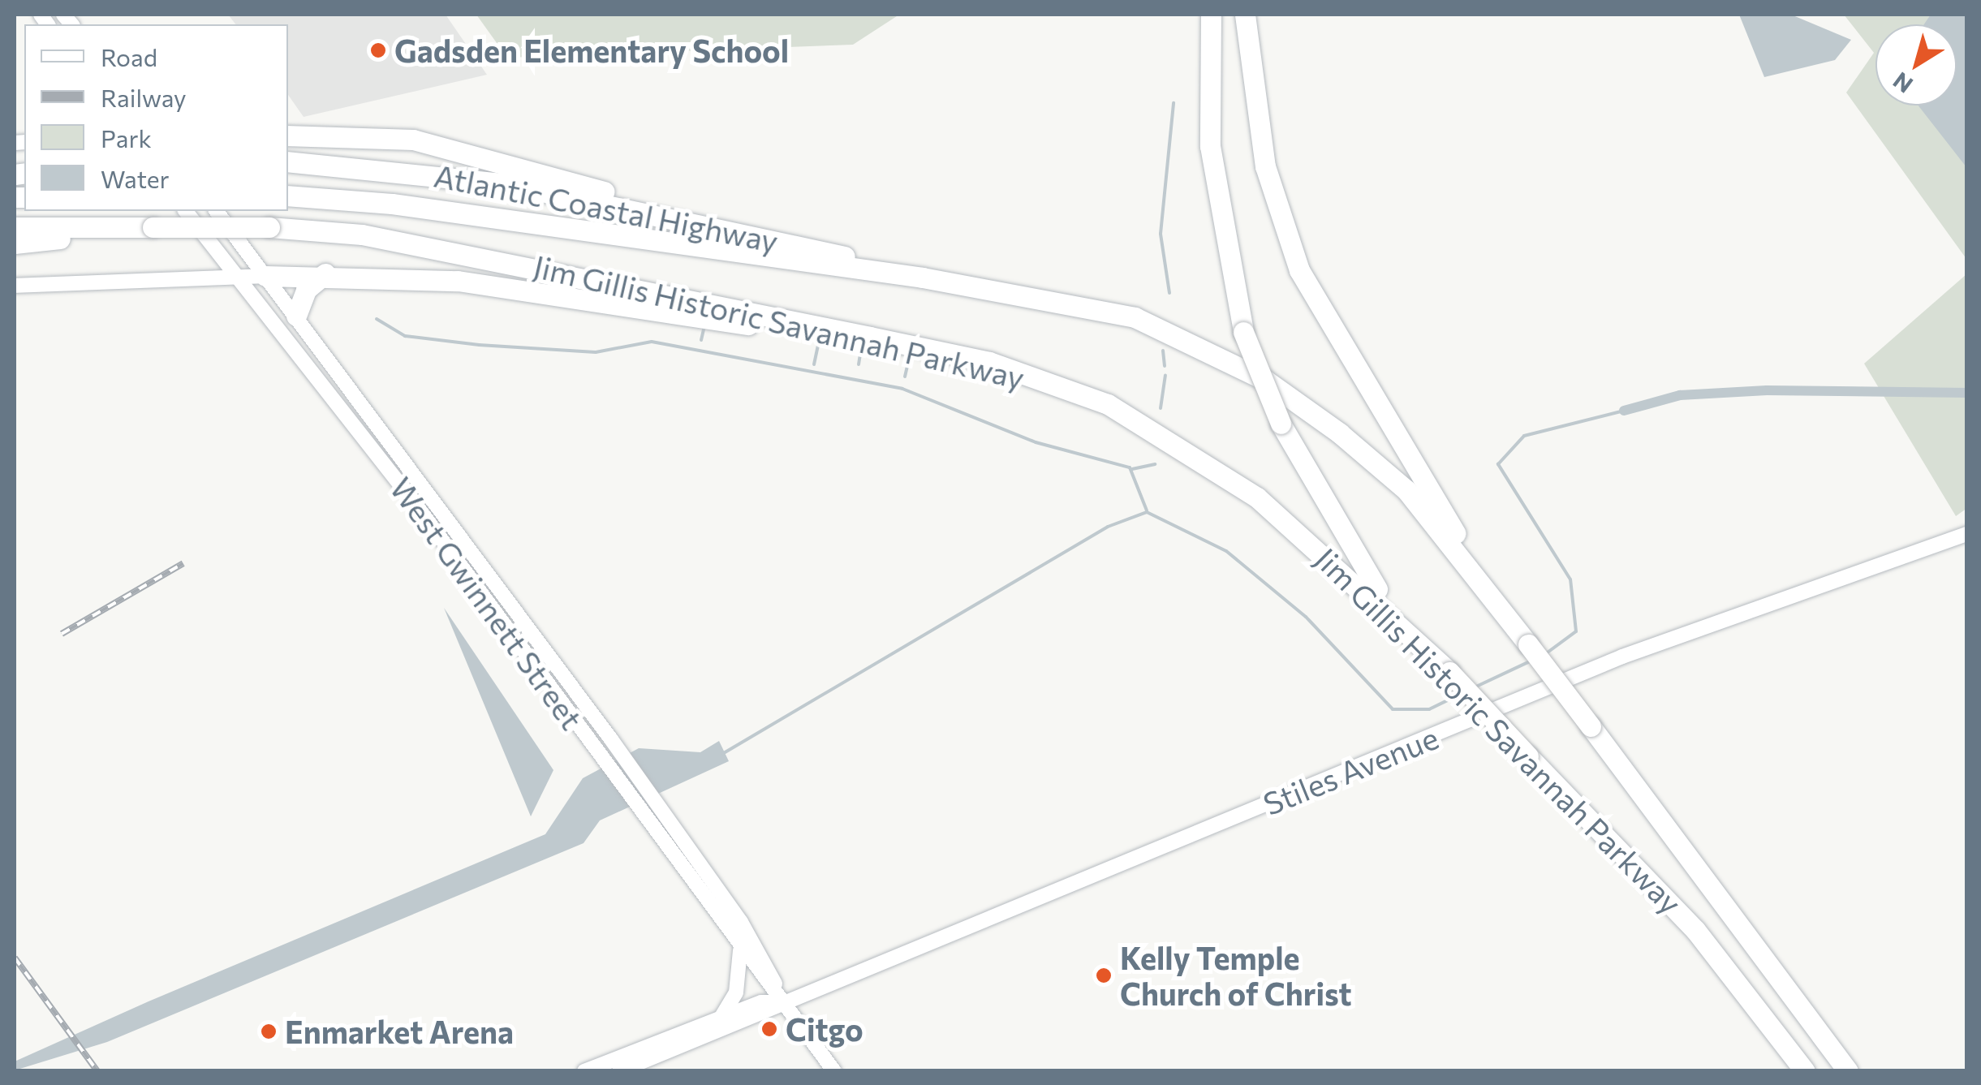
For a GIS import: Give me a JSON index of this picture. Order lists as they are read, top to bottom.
{
  "streets": {
    "highway": ["Atlantic Coastal Highway", "Jim Gillis Historic Savannah Parkway"],
    "main road": ["West Gwinnett Street", "Stiles Avenue"]
  },
  "crossings": [
    ["Atlantic Coastal Highway", "Jim Gillis Historic Savannah Parkway"],
    ["West Gwinnett Street", "Stiles Avenue"]
  ],
  "places": [
    "Gadsden Elementary School",
    "Kelly Temple Church of Christ",
    "Citgo",
    "Enmarket Arena"
  ],
  "legend": [
    "Road",
    "Railway",
    "Park",
    "Water"
  ],
  "north": "bottom left"
}
